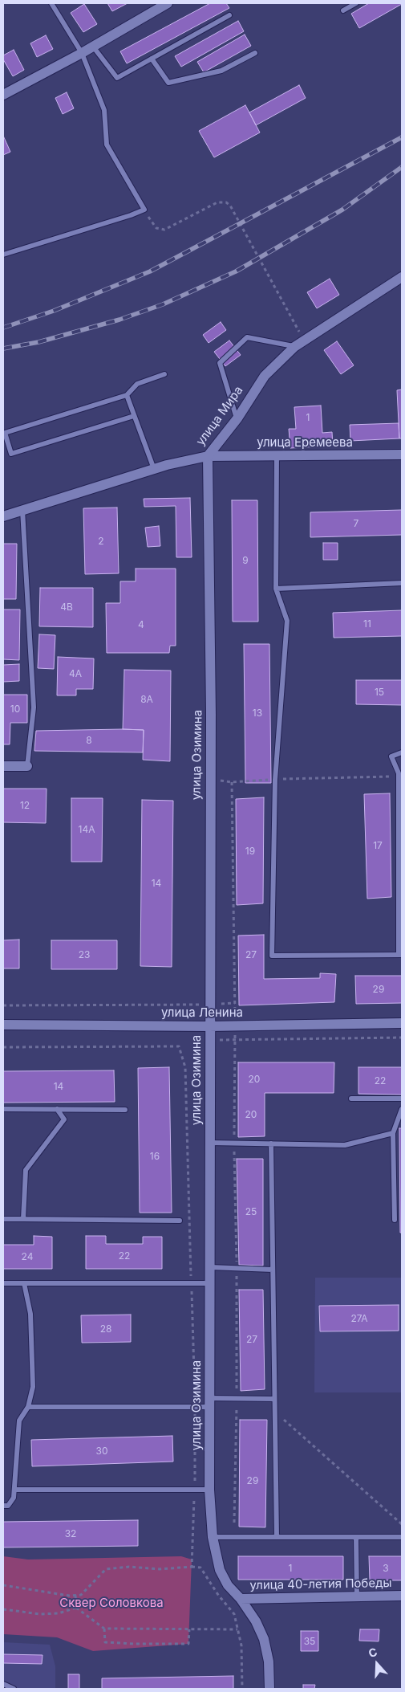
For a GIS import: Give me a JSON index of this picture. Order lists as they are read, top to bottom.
{
  "streets": {
    "street": [
      "улица Мира",
      "улица Еремеева",
      "улица Озимина",
      "улица Ленина",
      "улица 40-летия Победы"
    ]
  },
  "crossings": [
    ["улица Мира", "улица Еремеева"],
    ["улица Мира", "улица Озимина"],
    ["улица Еремеева", "улица Озимина"],
    ["улица Озимина", "улица Ленина"],
    ["улица Озимина", "улица 40-летия Победы"]
  ],
  "parks": ["Сквер Соловкова"],
  "house_numbers": [
    "1",
    "7",
    "2",
    "9",
    "4В",
    "11",
    "4",
    "4А",
    "15",
    "8А",
    "10",
    "13",
    "8",
    "12",
    "14А",
    "17",
    "19",
    "14",
    "23",
    "27",
    "29",
    "20",
    "22",
    "14",
    "20",
    "16",
    "25",
    "22",
    "24",
    "27А",
    "28",
    "27",
    "30",
    "29",
    "32",
    "1",
    "3",
    "35"
  ],
  "north": "top"
}
